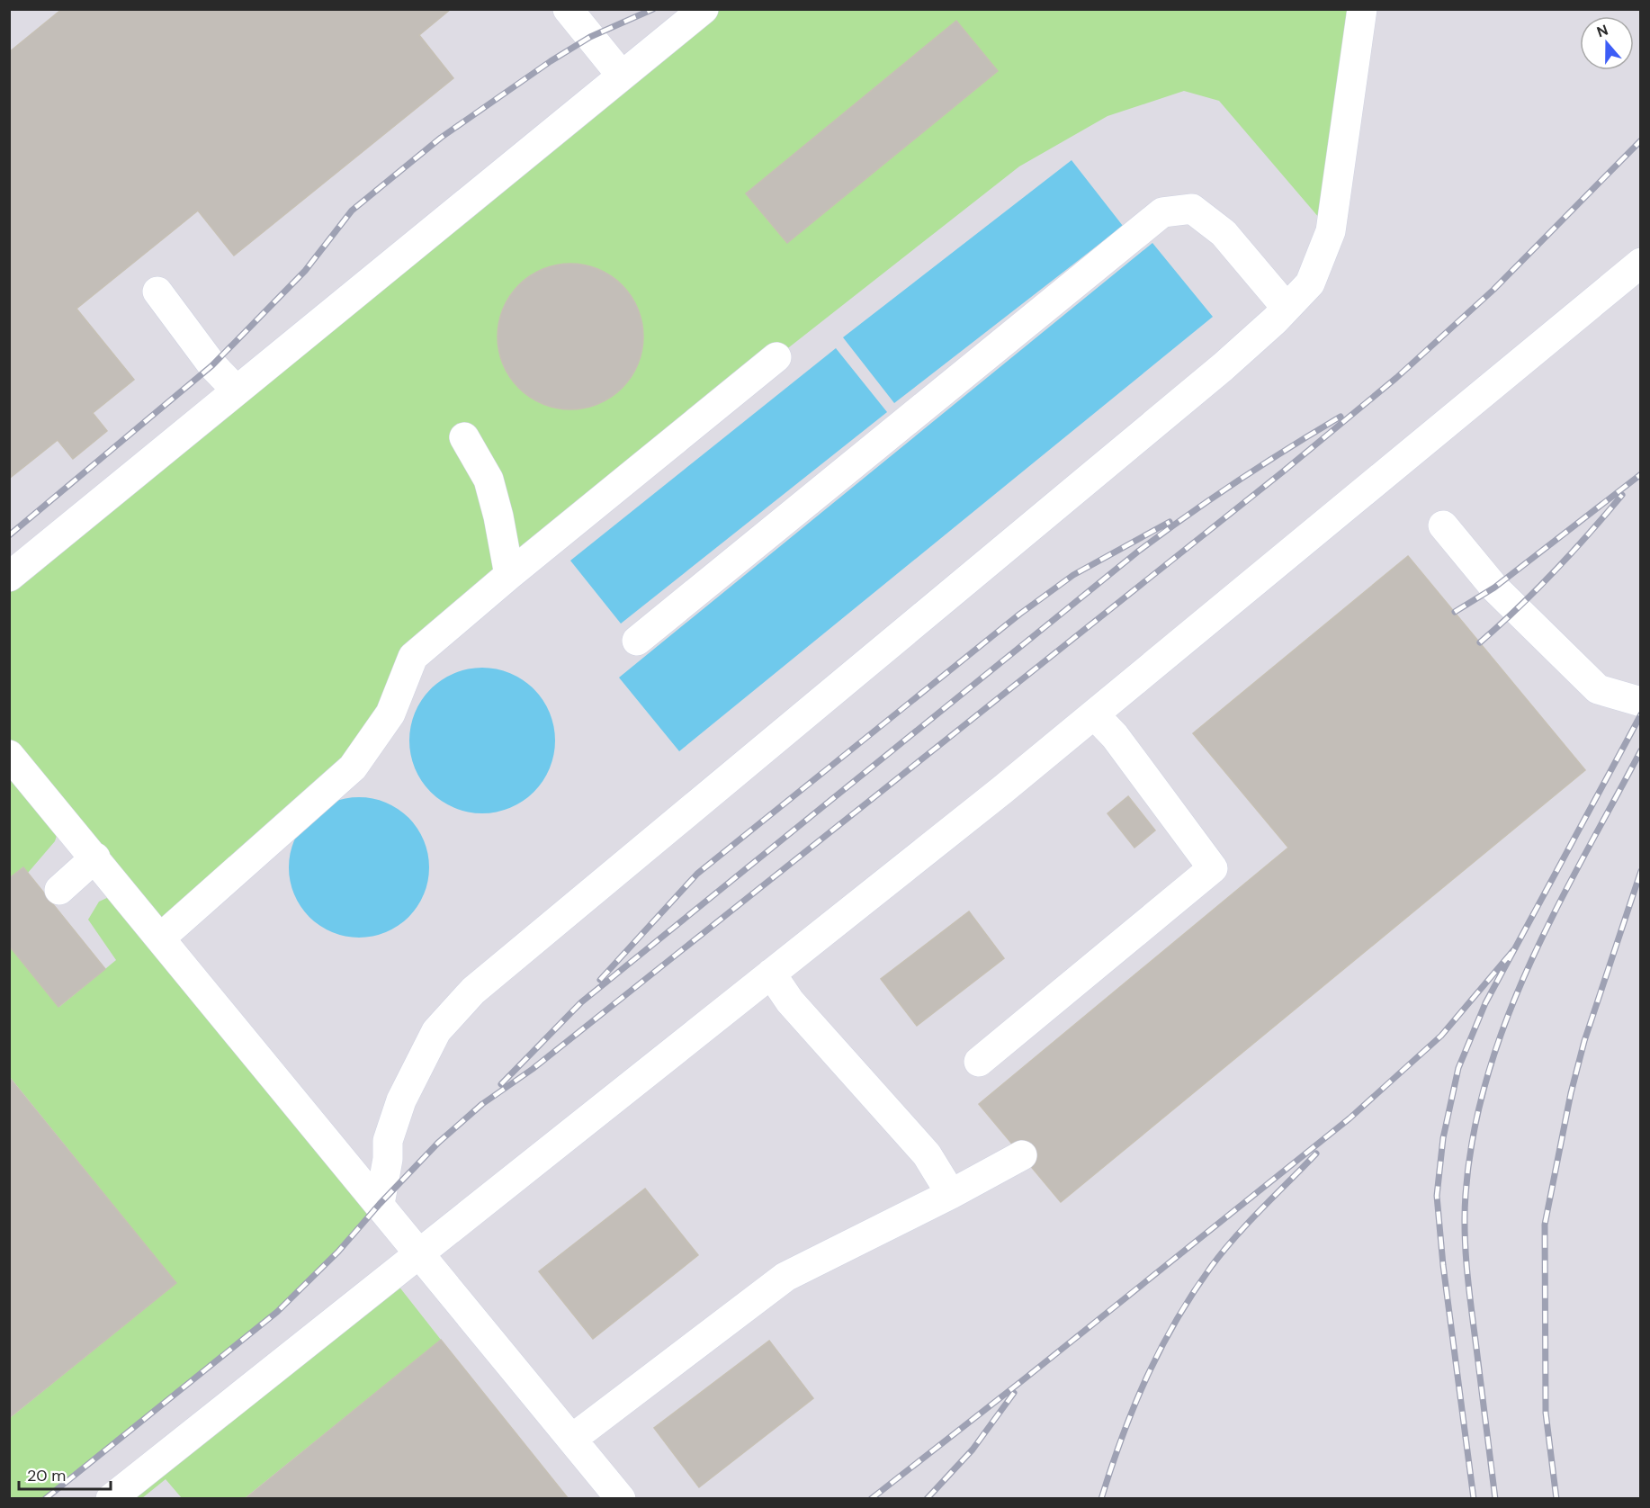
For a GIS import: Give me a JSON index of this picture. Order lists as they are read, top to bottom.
{
  "scale_bar": "20 m",
  "north": "top"
}
